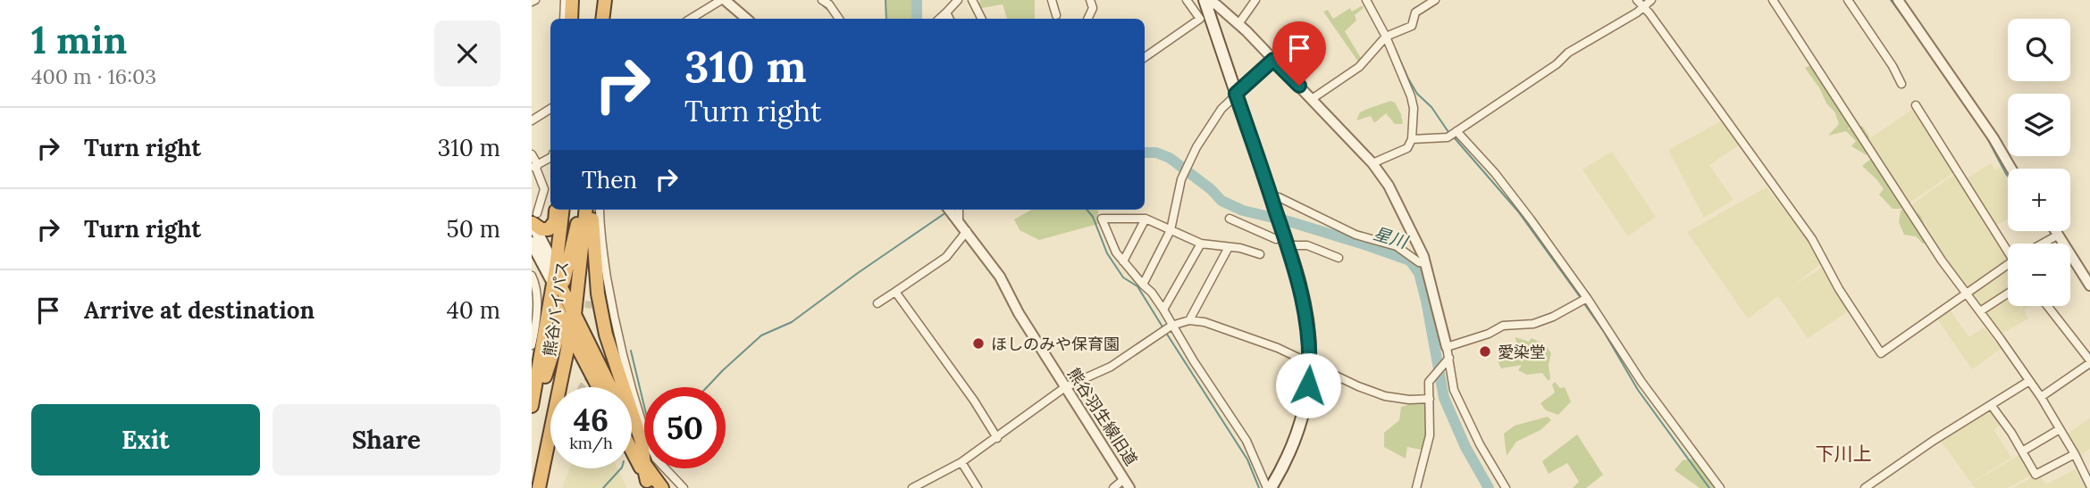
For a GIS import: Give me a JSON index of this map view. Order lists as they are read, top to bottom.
{
  "streets": {
    "highway": ["熊谷バイパス"],
    "street": ["熊谷羽生線旧道"]
  },
  "districts": ["下川上"],
  "water": ["星川"],
  "places": ["ほしのみや保育園", "愛染堂"],
  "page": {
    "heading": ["1 min", "400 m · 16:03"],
    "map_buttons": ["+", "−"],
    "turn": ["310 m", "Turn right"],
    "list": [
      {
        "name": "Turn right",
        "value": "310 m"
      },
      {
        "name": "Turn right",
        "value": "50 m"
      },
      {
        "name": "Arrive at destination",
        "value": "40 m"
      }
    ],
    "then": "Then",
    "speed": "46 km/h",
    "limit": "50",
    "buttons": ["Exit", "Share"]
  }
}
